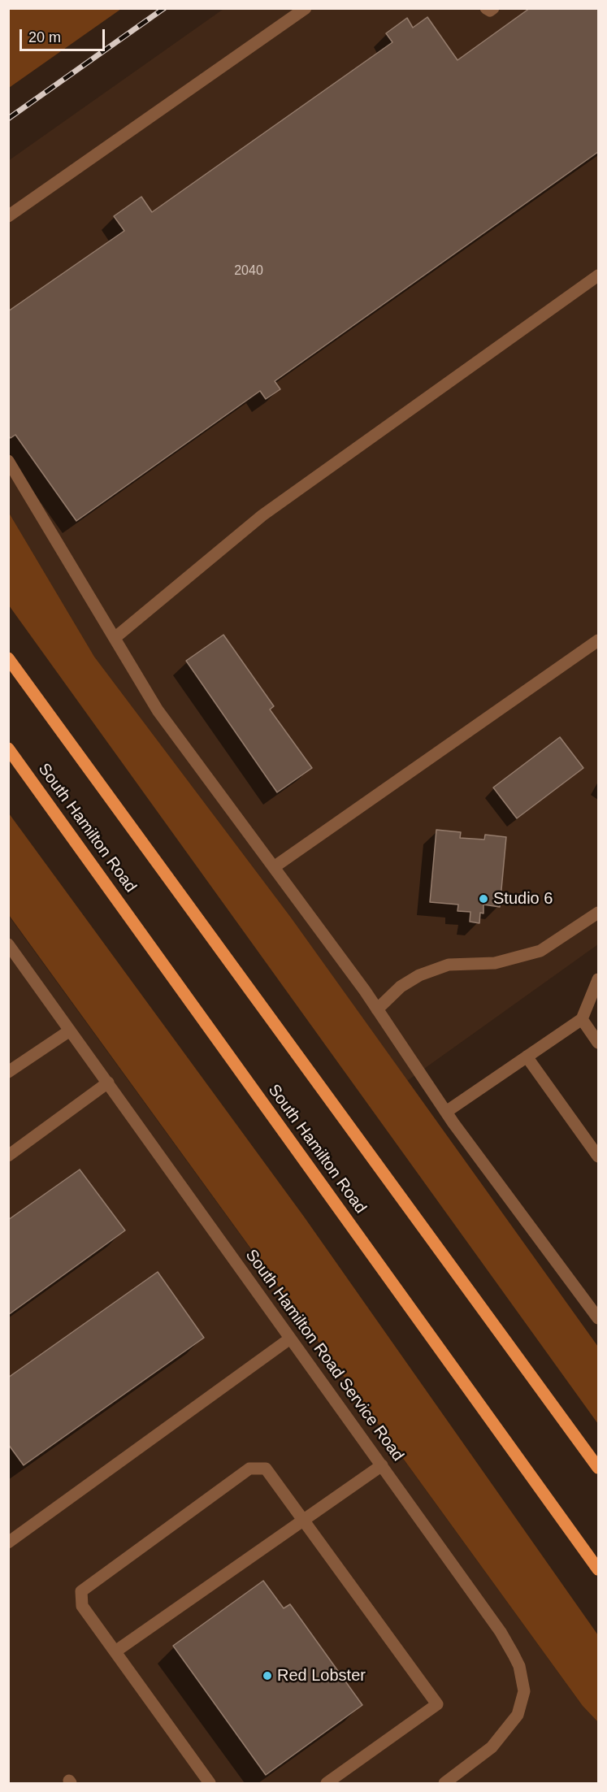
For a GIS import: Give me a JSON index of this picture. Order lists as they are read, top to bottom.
{
  "streets": {
    "main road": ["South Hamilton Road"],
    "street": ["South Hamilton Road Service Road"]
  },
  "places": ["Studio 6", "Red Lobster"],
  "house_numbers": ["2040"],
  "scale_bar": "20 m"
}
